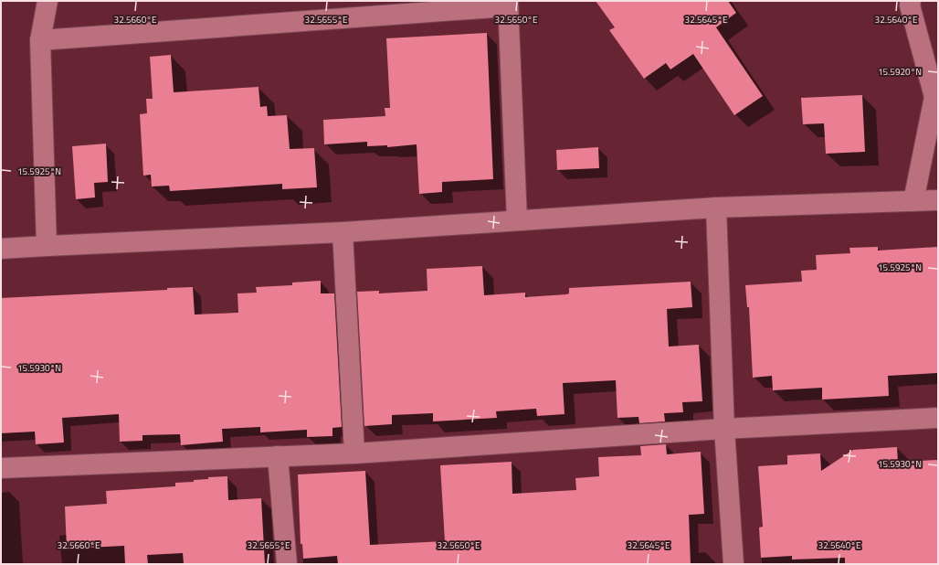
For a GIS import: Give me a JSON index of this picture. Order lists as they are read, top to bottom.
{
  "coordinates": [
    "32.5660°E",
    "32.5655°E",
    "32.5650°E",
    "32.5645°E",
    "32.5640°E",
    "15.5920°N",
    "15.5925°N",
    "15.5930°N"
  ]
}
